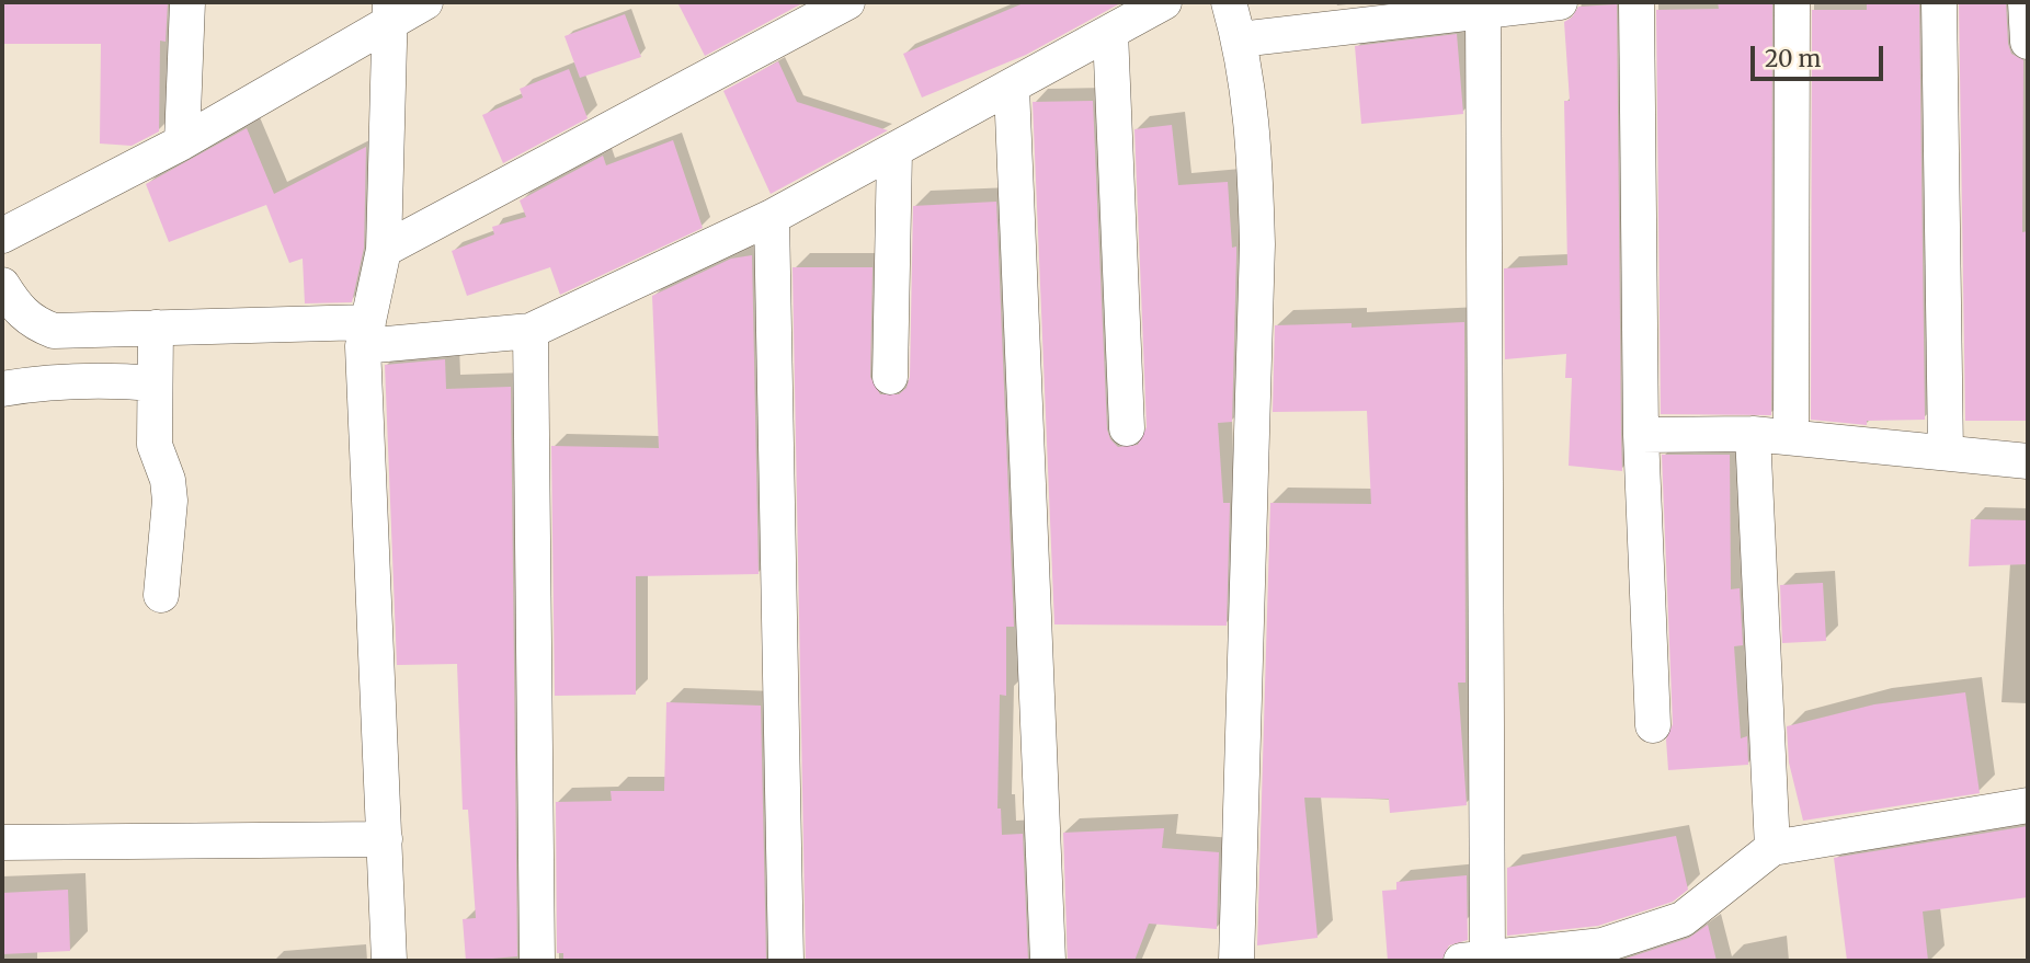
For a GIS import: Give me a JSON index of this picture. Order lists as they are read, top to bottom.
{
  "scale_bar": "20 m"
}
